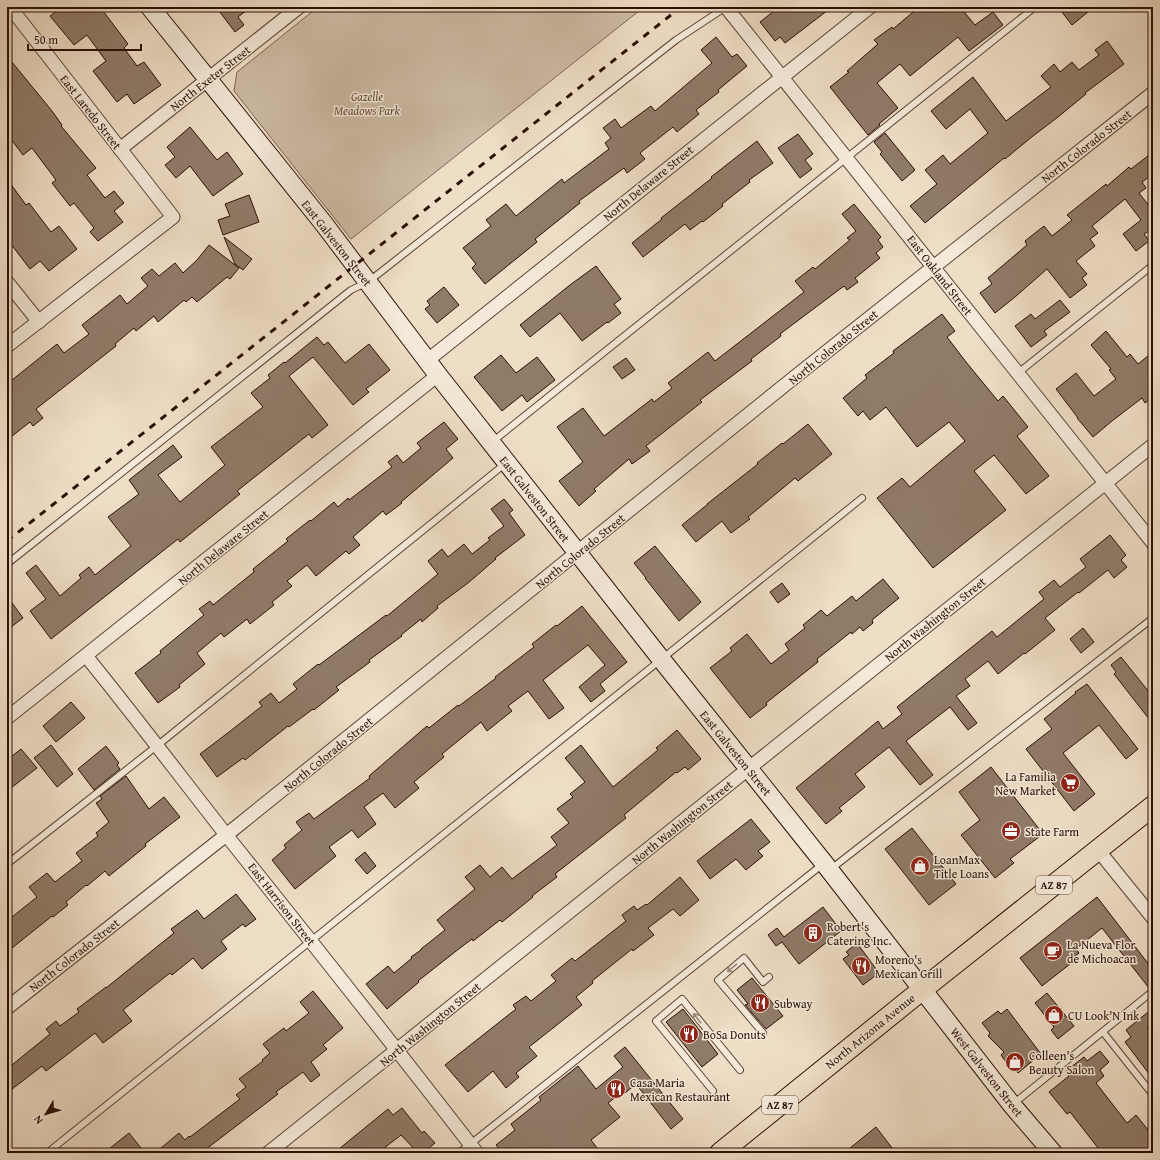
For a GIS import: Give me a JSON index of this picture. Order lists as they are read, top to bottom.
{
  "streets": {
    "main road": ["AZ 87", "North Arizona Avenue"],
    "street": [
      "North Exeter Street",
      "East Laredo Street",
      "North Colorado Street",
      "North Delaware Street",
      "East Galveston Street",
      "East Oakland Street",
      "North Washington Street",
      "East Harrison Street",
      "West Galveston Street"
    ]
  },
  "crossings": [
    ["North Exeter Street", "East Laredo Street"],
    ["North Exeter Street", "East Galveston Street"],
    ["North Colorado Street", "East Galveston Street"],
    ["North Colorado Street", "East Oakland Street"],
    ["North Colorado Street", "East Harrison Street"],
    ["North Delaware Street", "East Galveston Street"],
    ["North Delaware Street", "East Oakland Street"],
    ["North Delaware Street", "East Harrison Street"],
    ["East Galveston Street", "North Washington Street"],
    ["East Galveston Street", "North Arizona Avenue"],
    ["East Galveston Street", "West Galveston Street"],
    ["East Oakland Street", "North Washington Street"],
    ["North Washington Street", "East Harrison Street"],
    ["North Arizona Avenue", "West Galveston Street"]
  ],
  "parks": ["Gazelle Meadows Park"],
  "places": {
    "supermarket": ["La Familia New Market"],
    "office": ["State Farm"],
    "shop": ["LoanMax Title Loans", "CU Look'N Ink", "Colleen's Beauty Salon"],
    "building": ["Robert's Catering Inc."],
    "cafe": ["La Nueva Flor de Michoacan"],
    "restaurant": [
      "Moreno's Mexican Grill",
      "Subway",
      "BoSa Donuts",
      "Casa Maria Mexican Restaurant"
    ]
  },
  "scale_bar": "50 m",
  "north": "bottom left"
}
